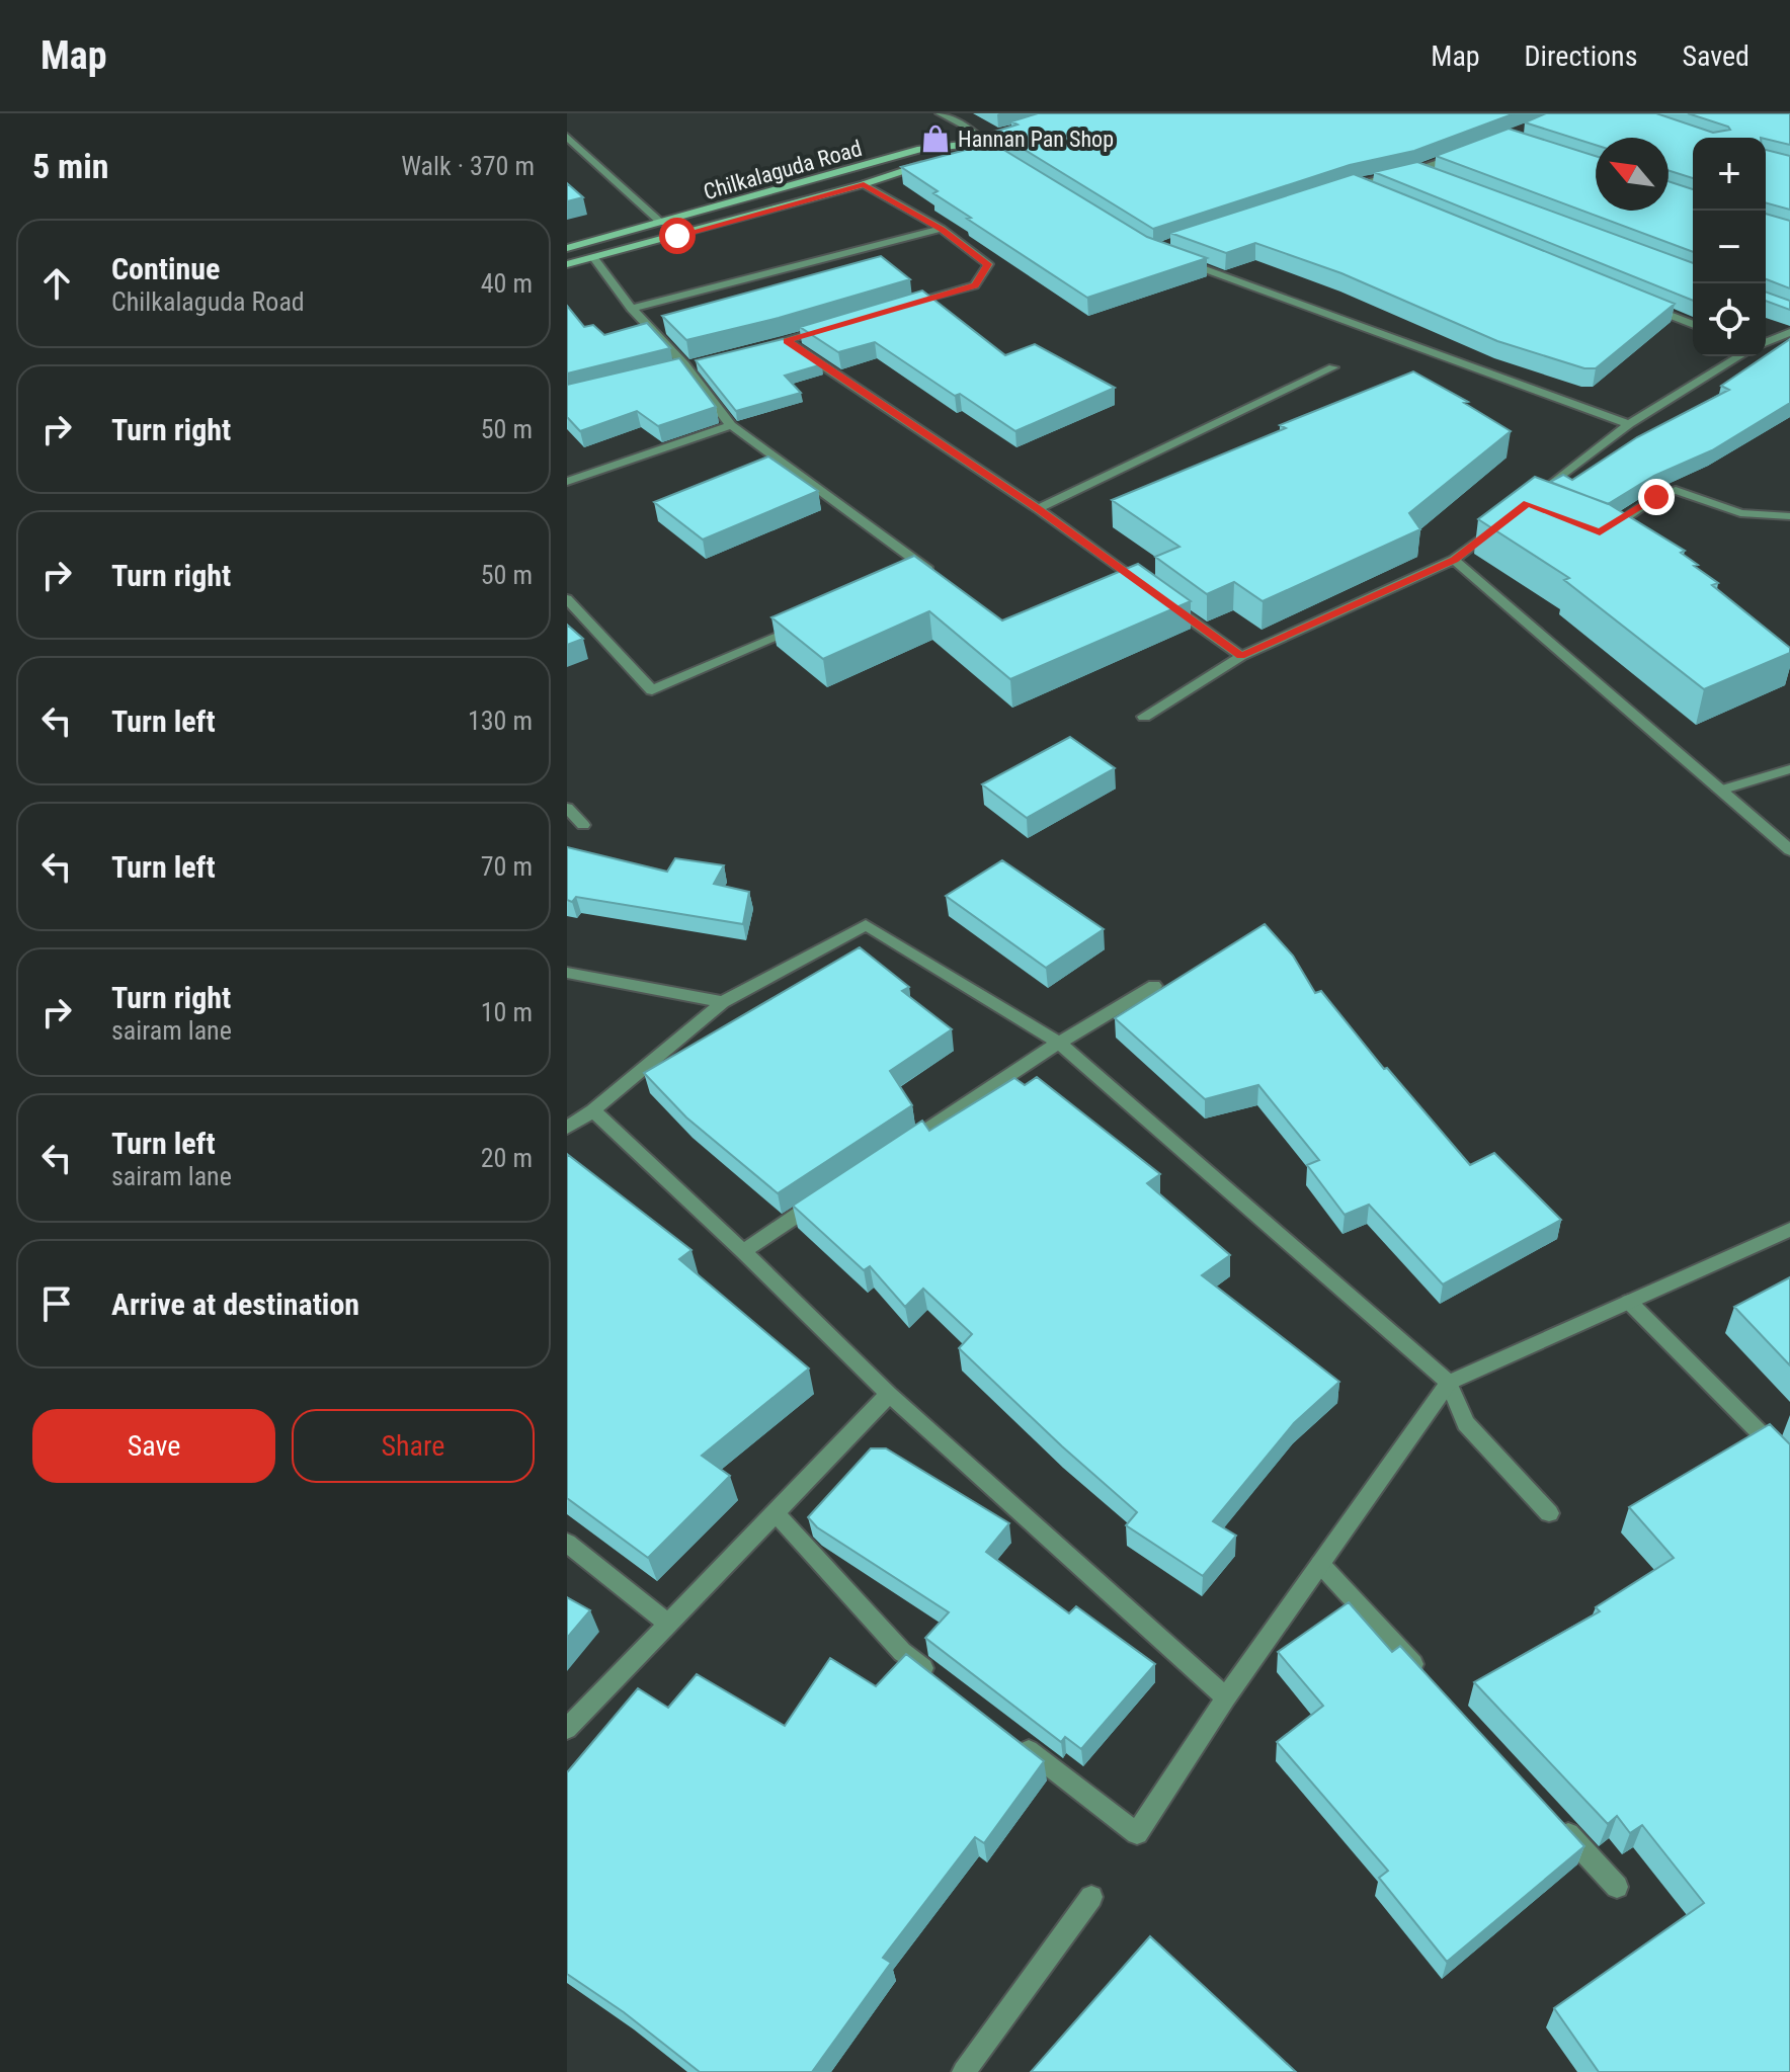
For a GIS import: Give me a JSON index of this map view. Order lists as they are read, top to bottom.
{
  "streets": {
    "main road": ["Chilkalaguda Road"]
  },
  "places": {
    "shop": ["Hannan Pan Shop"]
  },
  "north": "top left",
  "page": {
    "header": "Map",
    "nav": ["Map", "Directions", "Saved"],
    "heading": ["5 min", "Walk · 370 m"],
    "map_buttons": ["+", "−"],
    "list": [
      ["Continue", "Chilkalaguda Road", "40 m"],
      ["Turn right", "50 m"],
      ["Turn right", "50 m"],
      ["Turn left", "130 m"],
      ["Turn left", "70 m"],
      ["Turn right", "sairam lane", "10 m"],
      ["Turn left", "sairam lane", "20 m"],
      "Arrive at destination"
    ],
    "buttons": ["Save", "Share"]
  }
}
